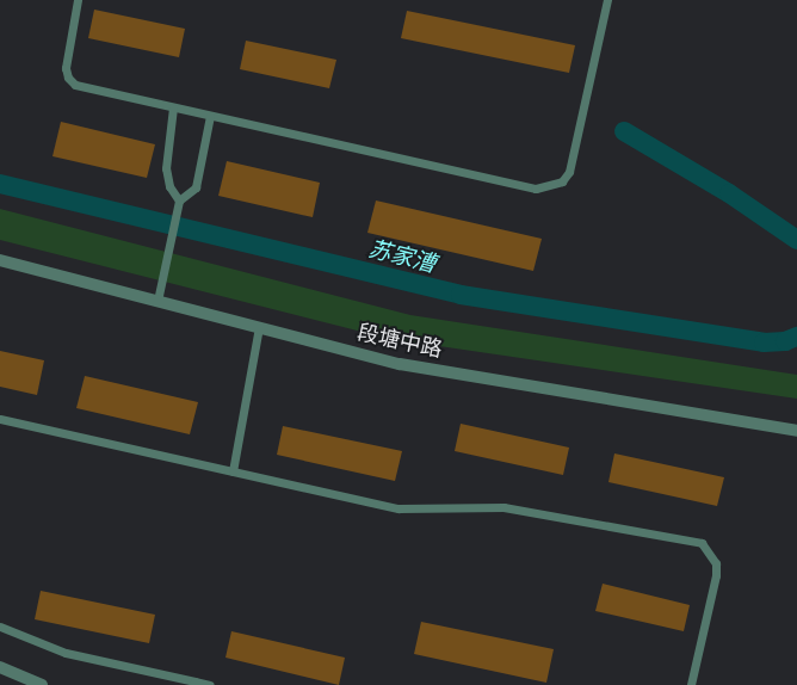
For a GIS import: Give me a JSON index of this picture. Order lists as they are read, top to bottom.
{
  "streets": {
    "street": ["段塘中路"]
  },
  "water": ["苏家漕"]
}
